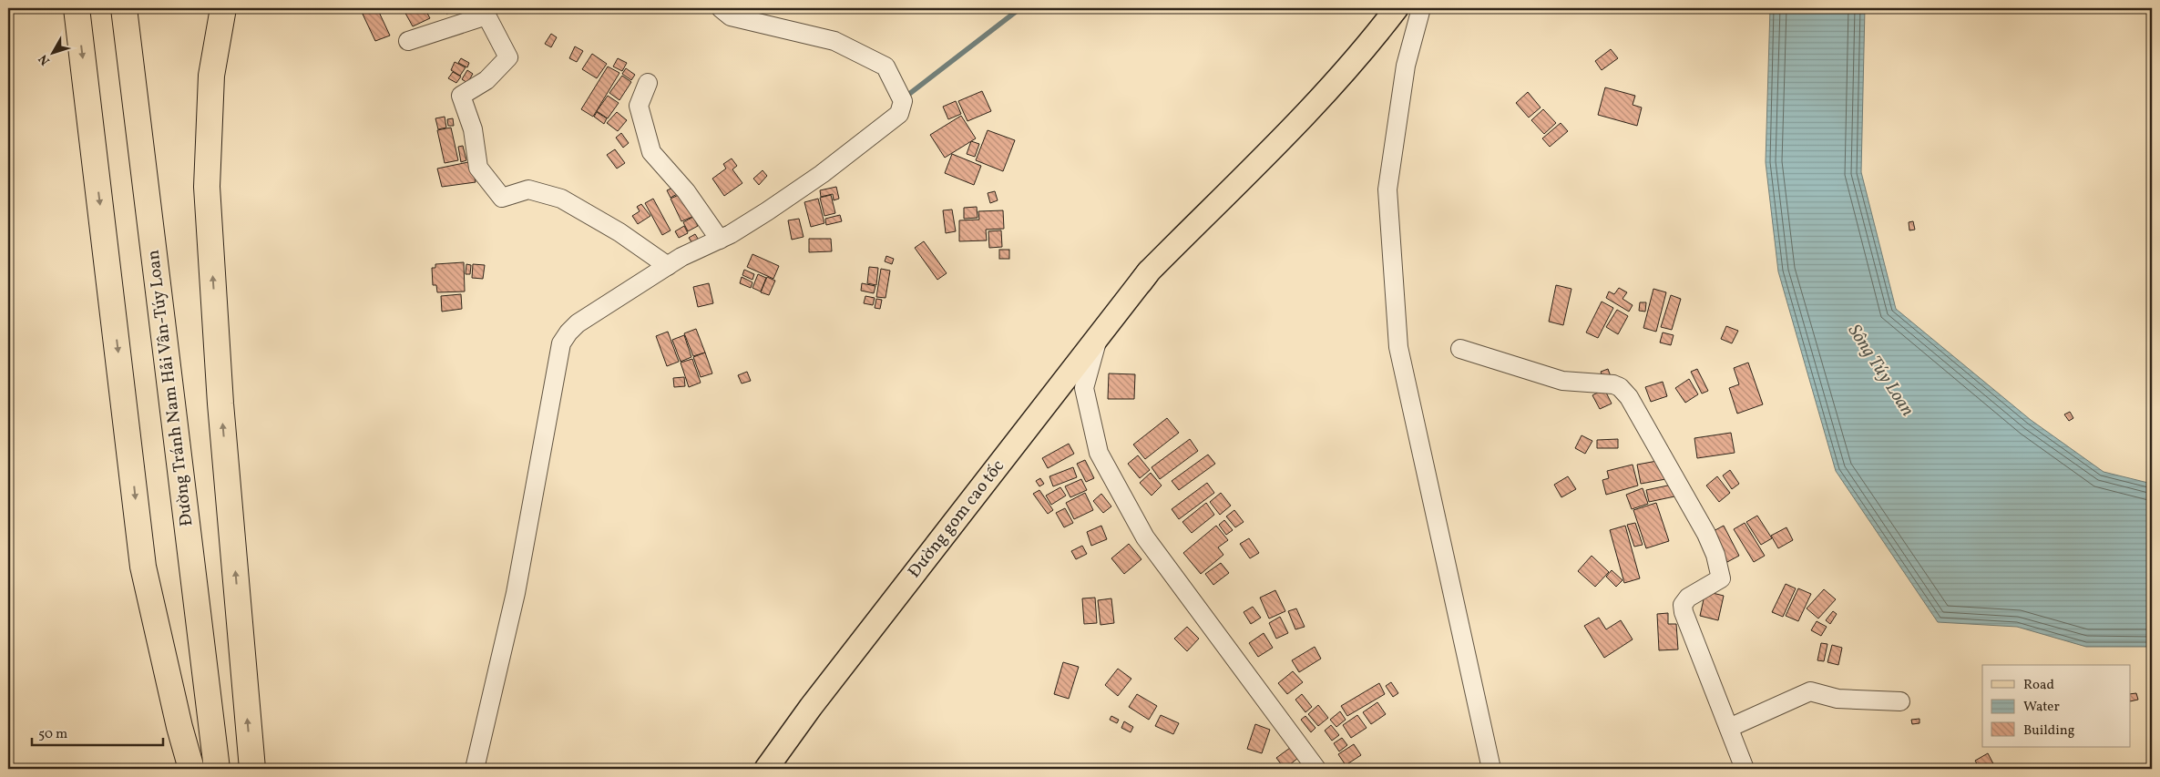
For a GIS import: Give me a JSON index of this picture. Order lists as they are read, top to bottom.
{
  "streets": {
    "highway": ["Đường Tránh Nam Hải Vân-Túy Loan"],
    "main road": ["Đường gom cao tốc"]
  },
  "water": ["Sông Túy Loan"],
  "legend": ["Road", "Water", "Building"],
  "scale_bar": "50 m",
  "north": "bottom left"
}
